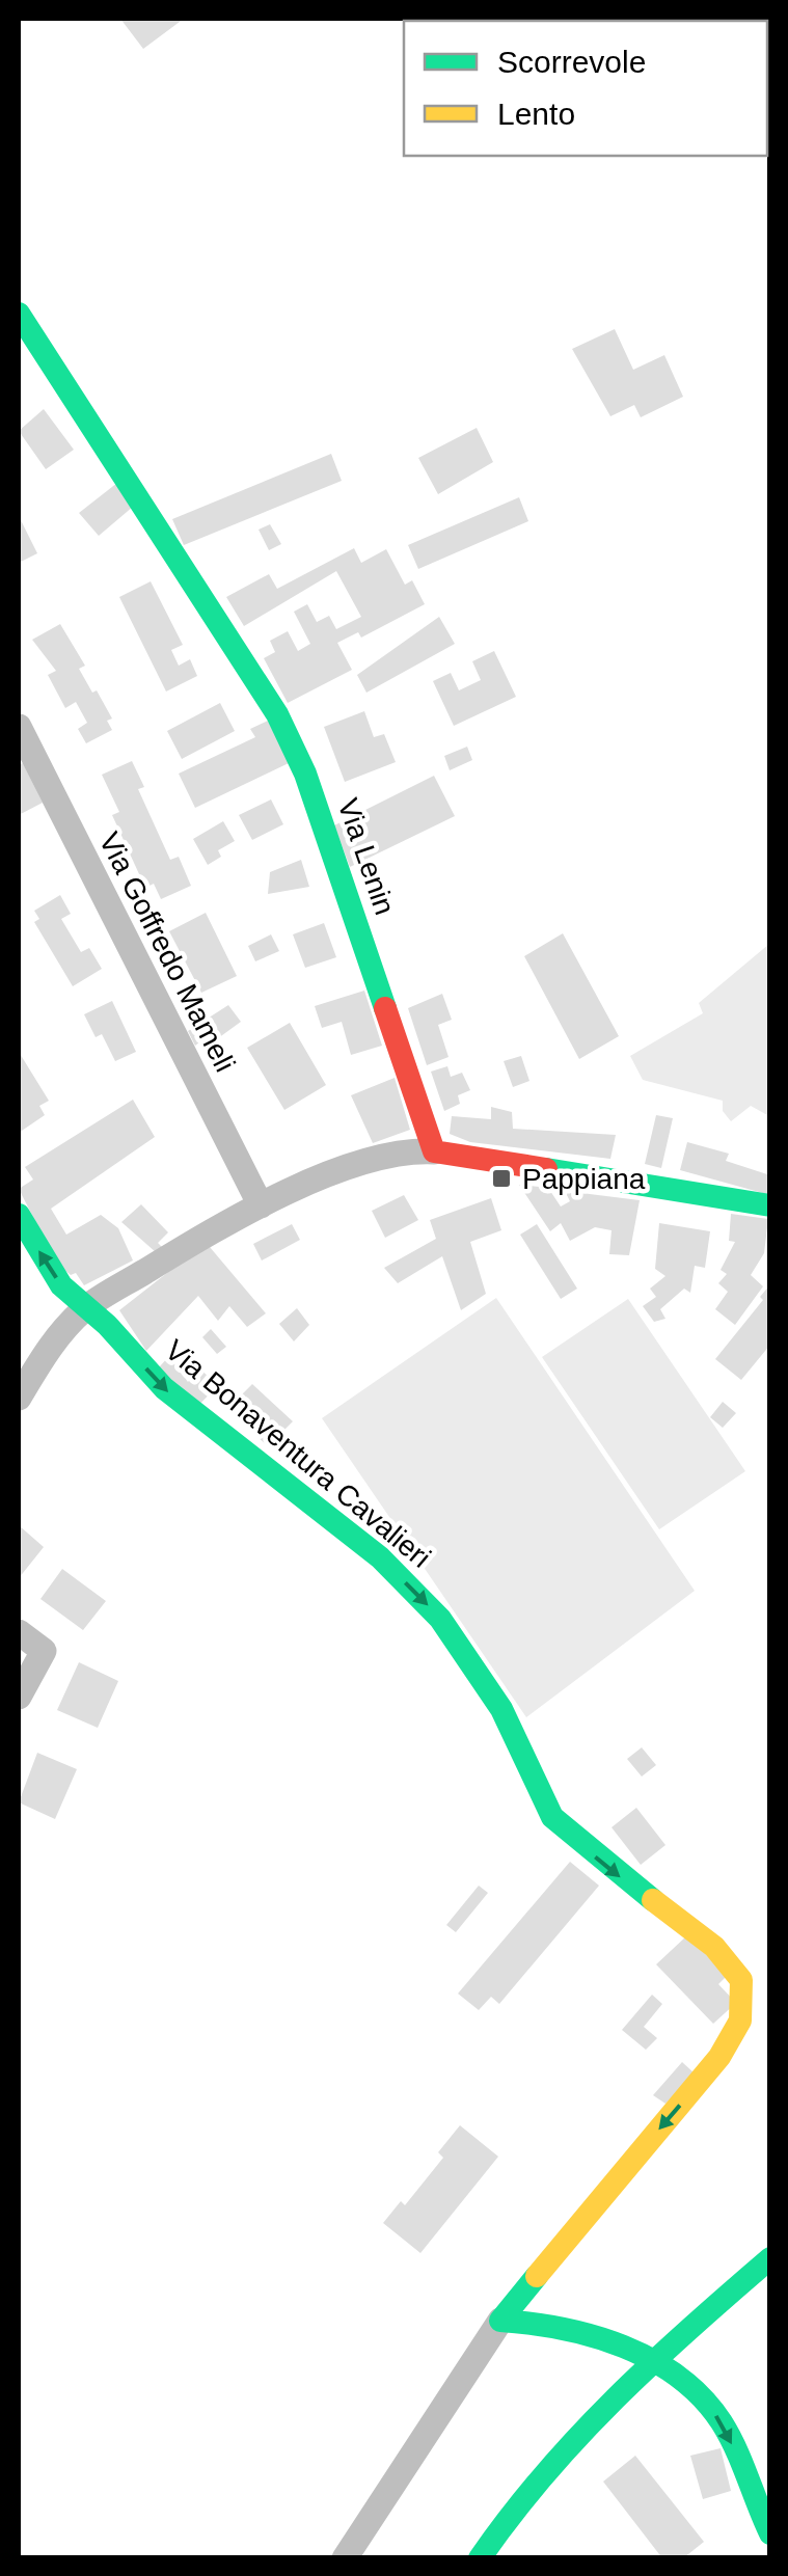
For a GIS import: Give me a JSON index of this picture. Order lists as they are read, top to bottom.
{
  "streets": {
    "street": ["Via Lenin", "Via Goffredo Mameli", "Via Bonaventura Cavalieri"]
  },
  "places": {
    "transit": ["Pappiana"]
  },
  "legend": ["Scorrevole", "Lento"]
}
